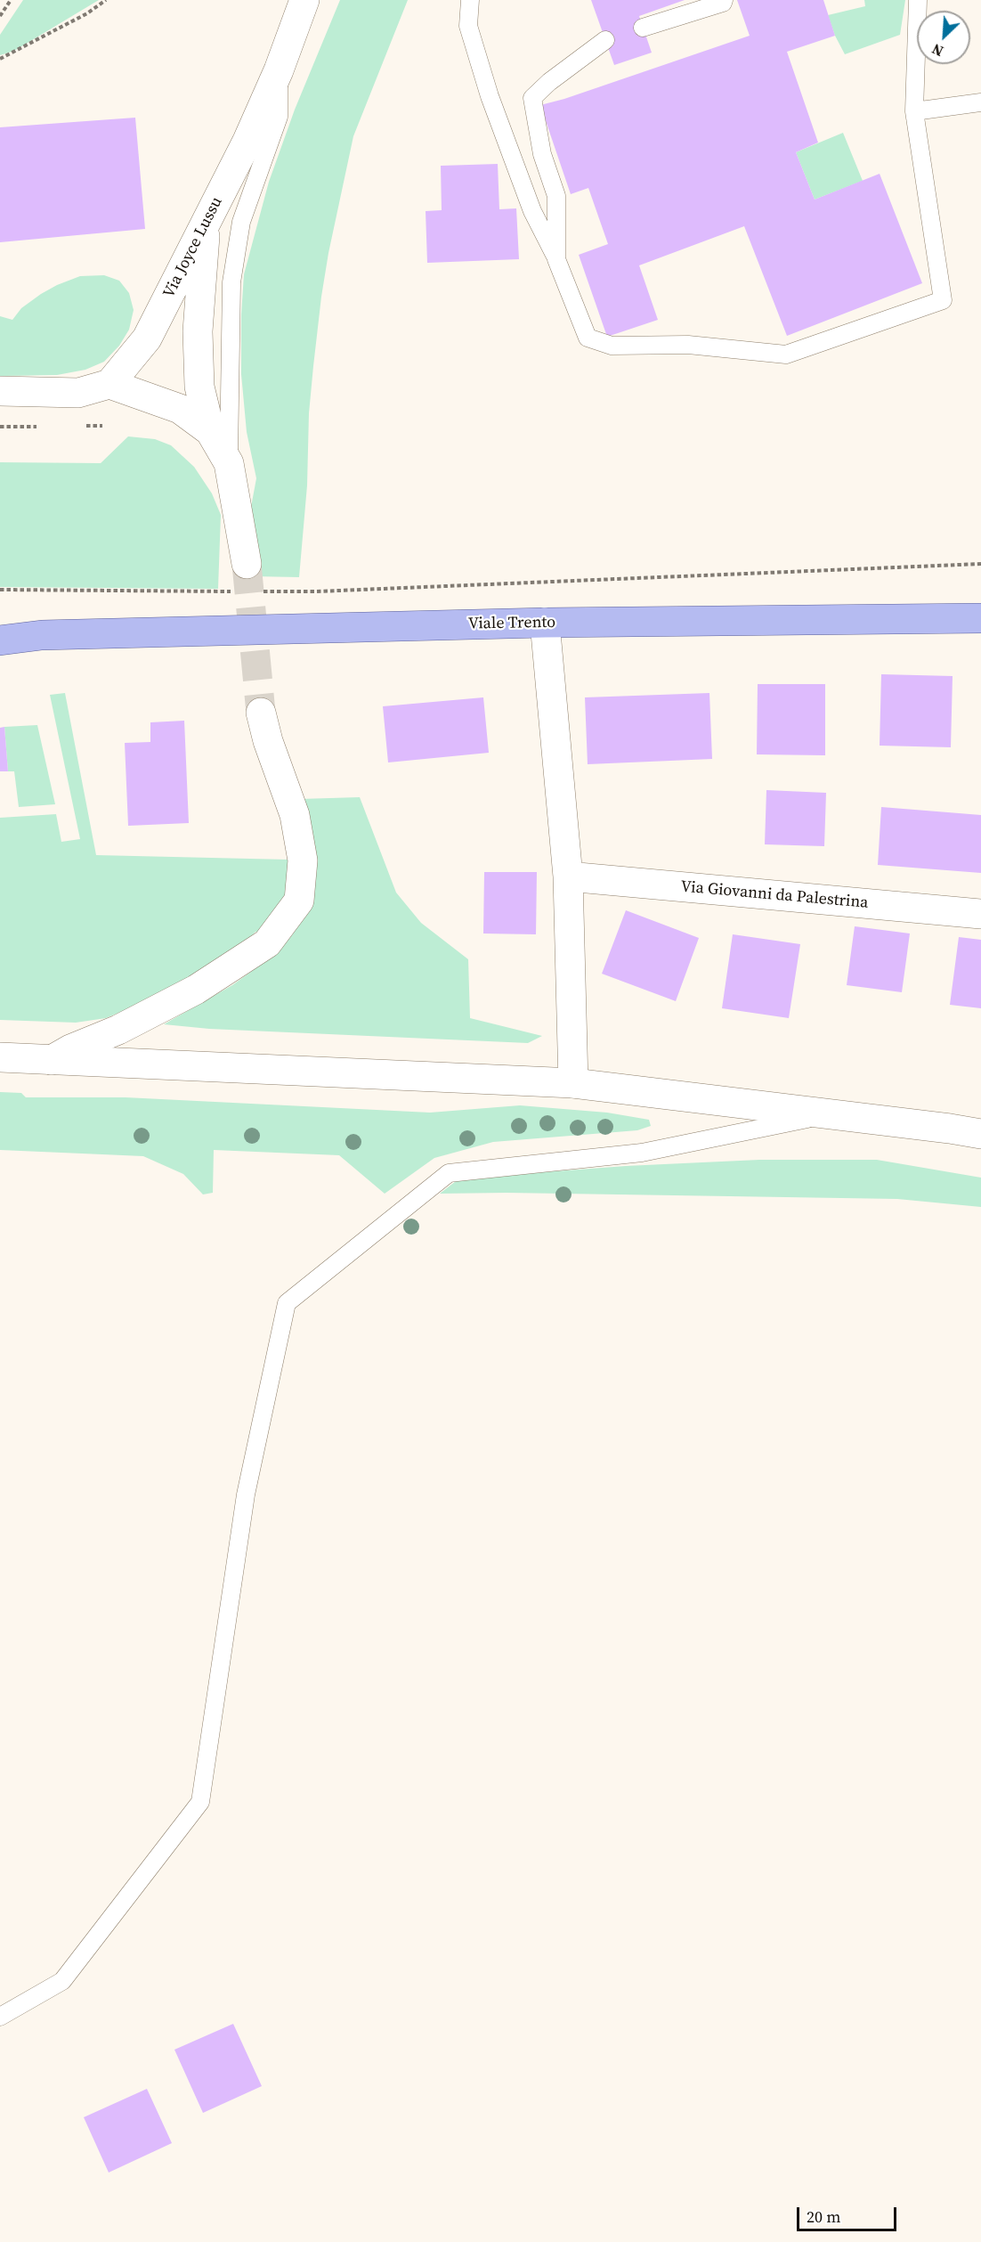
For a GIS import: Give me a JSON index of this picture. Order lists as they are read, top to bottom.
{
  "streets": {
    "main road": ["Viale Trento"],
    "street": ["Via Joyce Lussu", "Via Giovanni da Palestrina"]
  },
  "scale_bar": "20 m",
  "north": "bottom left"
}
